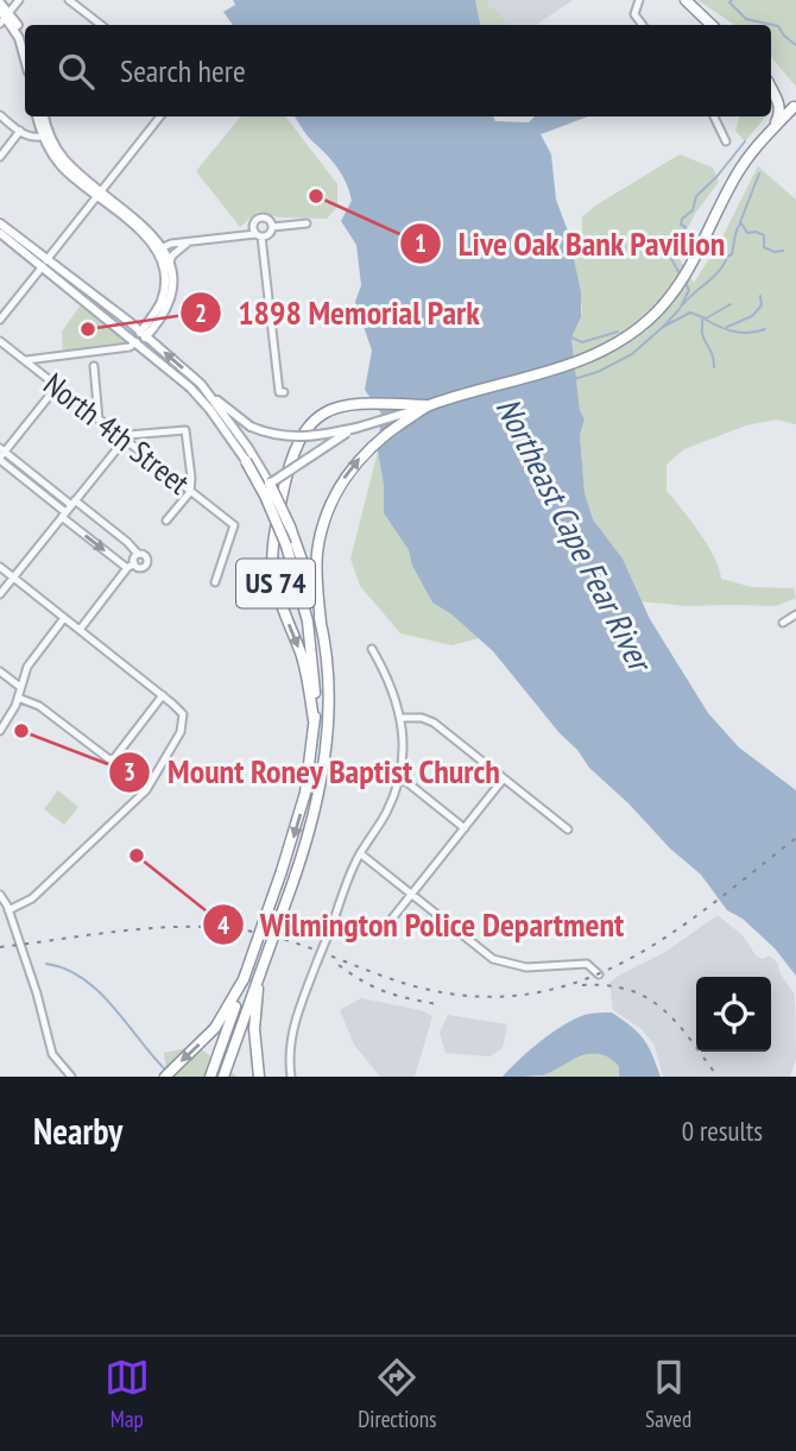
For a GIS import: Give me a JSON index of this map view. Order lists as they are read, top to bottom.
{
  "streets": {
    "highway": ["US 74"],
    "street": ["North 4th Street"]
  },
  "water": ["Northeast Cape Fear River"],
  "places": [
    "Live Oak Bank Pavilion",
    "1898 Memorial Park",
    "Mount Roney Baptist Church",
    "Wilmington Police Department"
  ],
  "page": {
    "search": "Search here",
    "heading": ["Nearby", "0 results"],
    "nav": ["Map", "Directions", "Saved"]
  }
}
